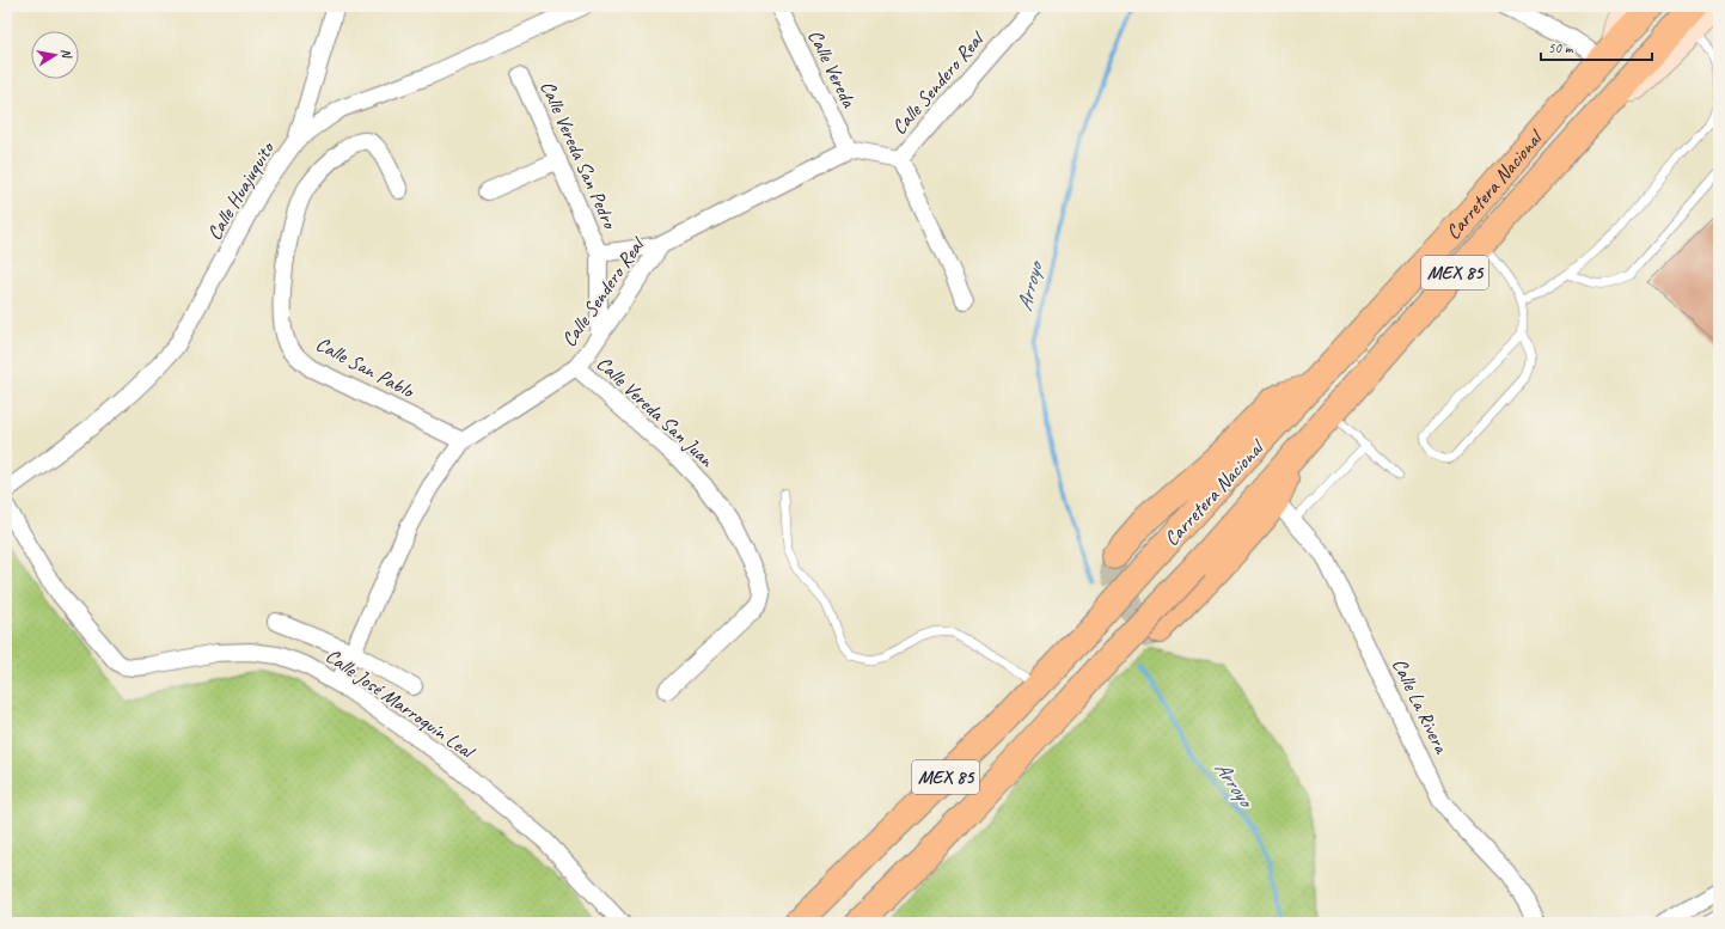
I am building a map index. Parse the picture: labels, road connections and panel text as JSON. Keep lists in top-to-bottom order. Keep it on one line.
{"streets":{"highway":["Carretera Nacional","MEX 85"],"street":["Calle Vereda","Calle Sendero Real","Calle Vereda San Pedro","Calle Huajuquito","Calle San Pablo","Calle Vereda San Juan","Calle José Marroquín Leal","Calle La Rivera"]},"crossings":[["Calle Vereda","Calle Sendero Real"],["Calle Sendero Real","Calle Vereda San Pedro"],["Calle Sendero Real","Calle San Pablo"],["Calle Sendero Real","Calle Vereda San Juan"],["Calle Sendero Real","Calle José Marroquín Leal"],["Carretera Nacional","MEX 85"],["MEX 85","Calle La Rivera"]],"water":["Arroyo"],"scale_bar":"50 m","north":"right"}
